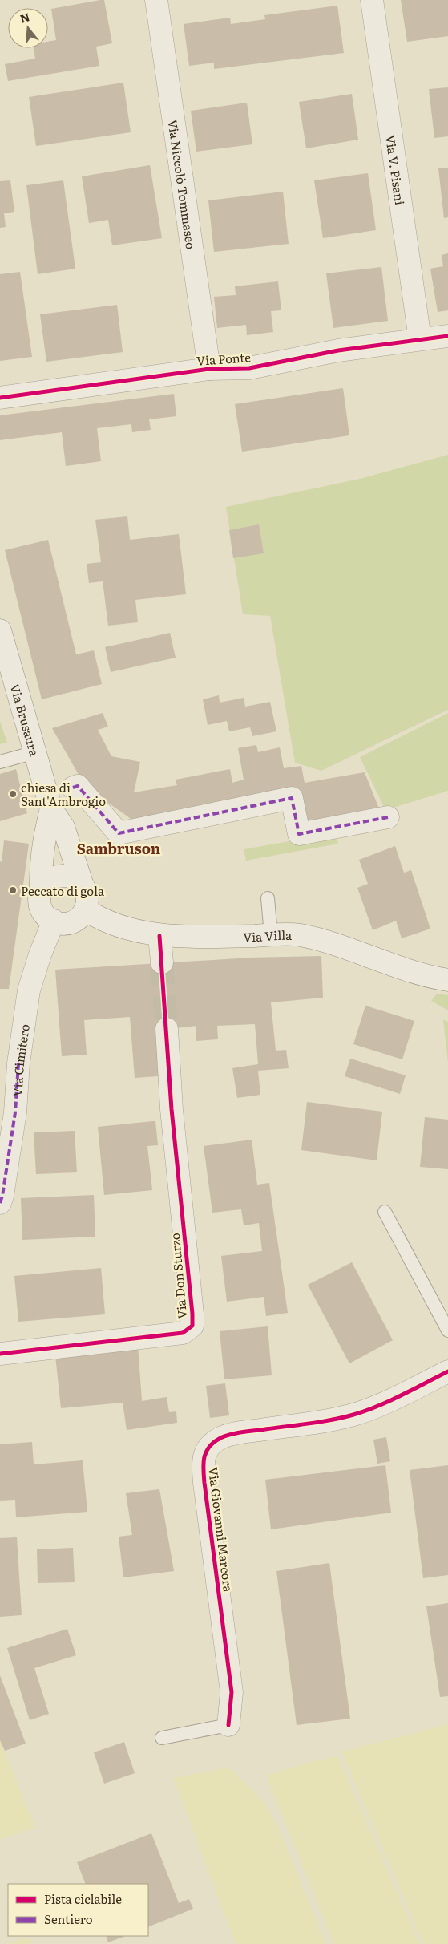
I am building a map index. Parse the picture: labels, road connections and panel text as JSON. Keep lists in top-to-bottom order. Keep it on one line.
{"streets":{"street":["Via V. Pisani","Via Niccolò Tommaseo","Via Ponte","Via Brusaura","Via Villa","Via Cimitero","Via Don Sturzo","Via Giovanni Marcora"]},"crossings":[["Via V. Pisani","Via Ponte"],["Via Niccolò Tommaseo","Via Ponte"],["Via Brusaura","Via Villa"],["Via Brusaura","Via Cimitero"],["Via Villa","Via Cimitero"]],"districts":["Sambruson"],"places":["chiesa di Sant'Ambrogio","Peccato di gola"],"legend":["Pista ciclabile","Sentiero"],"north":"top"}
